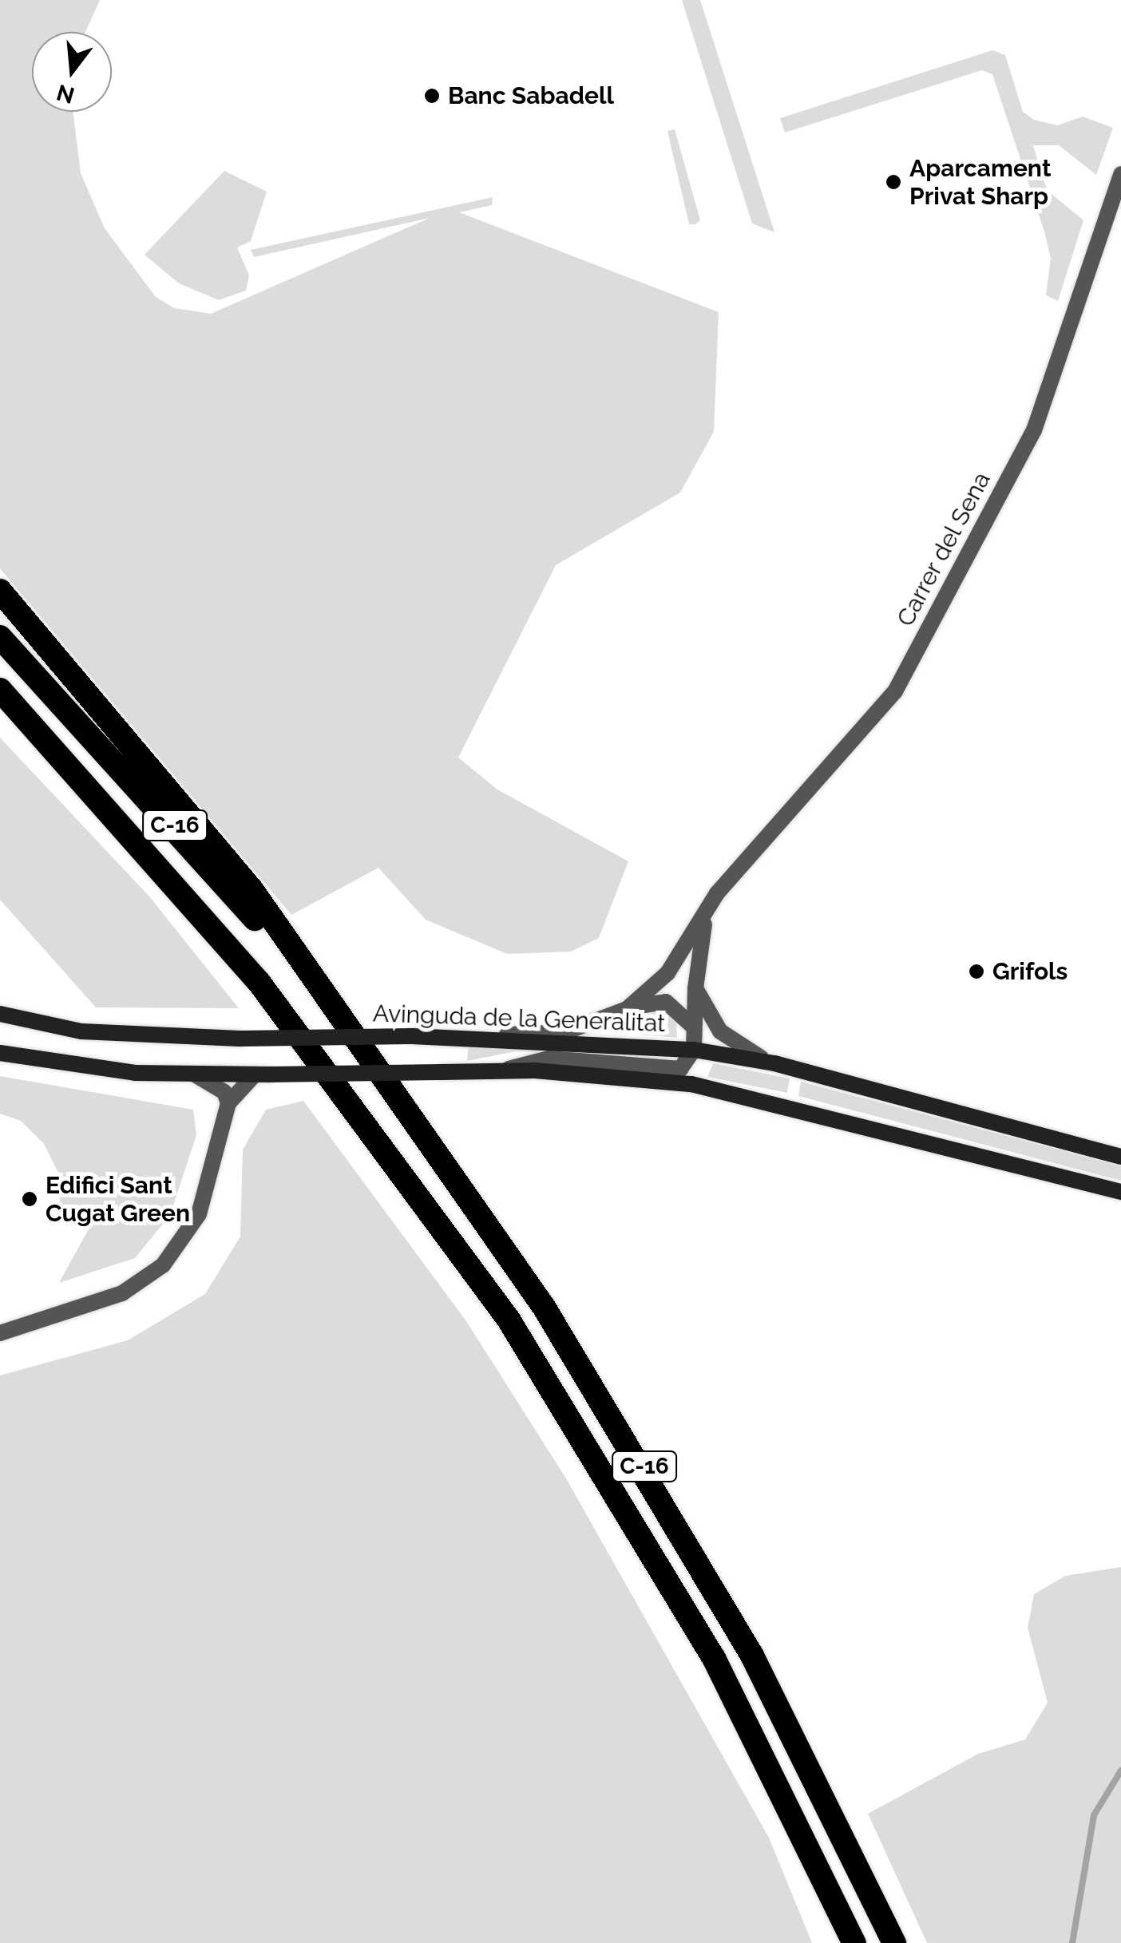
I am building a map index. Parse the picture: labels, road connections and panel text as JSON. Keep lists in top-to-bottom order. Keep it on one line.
{"streets":{"highway":["C-16"],"street":["Carrer del Sena","Avinguda de la Generalitat"]},"crossings":[["Carrer del Sena","Avinguda de la Generalitat"]],"places":["Banc Sabadell","Aparcament Privat Sharp","Grifols","Edifici Sant Cugat Green"],"north":"bottom"}
